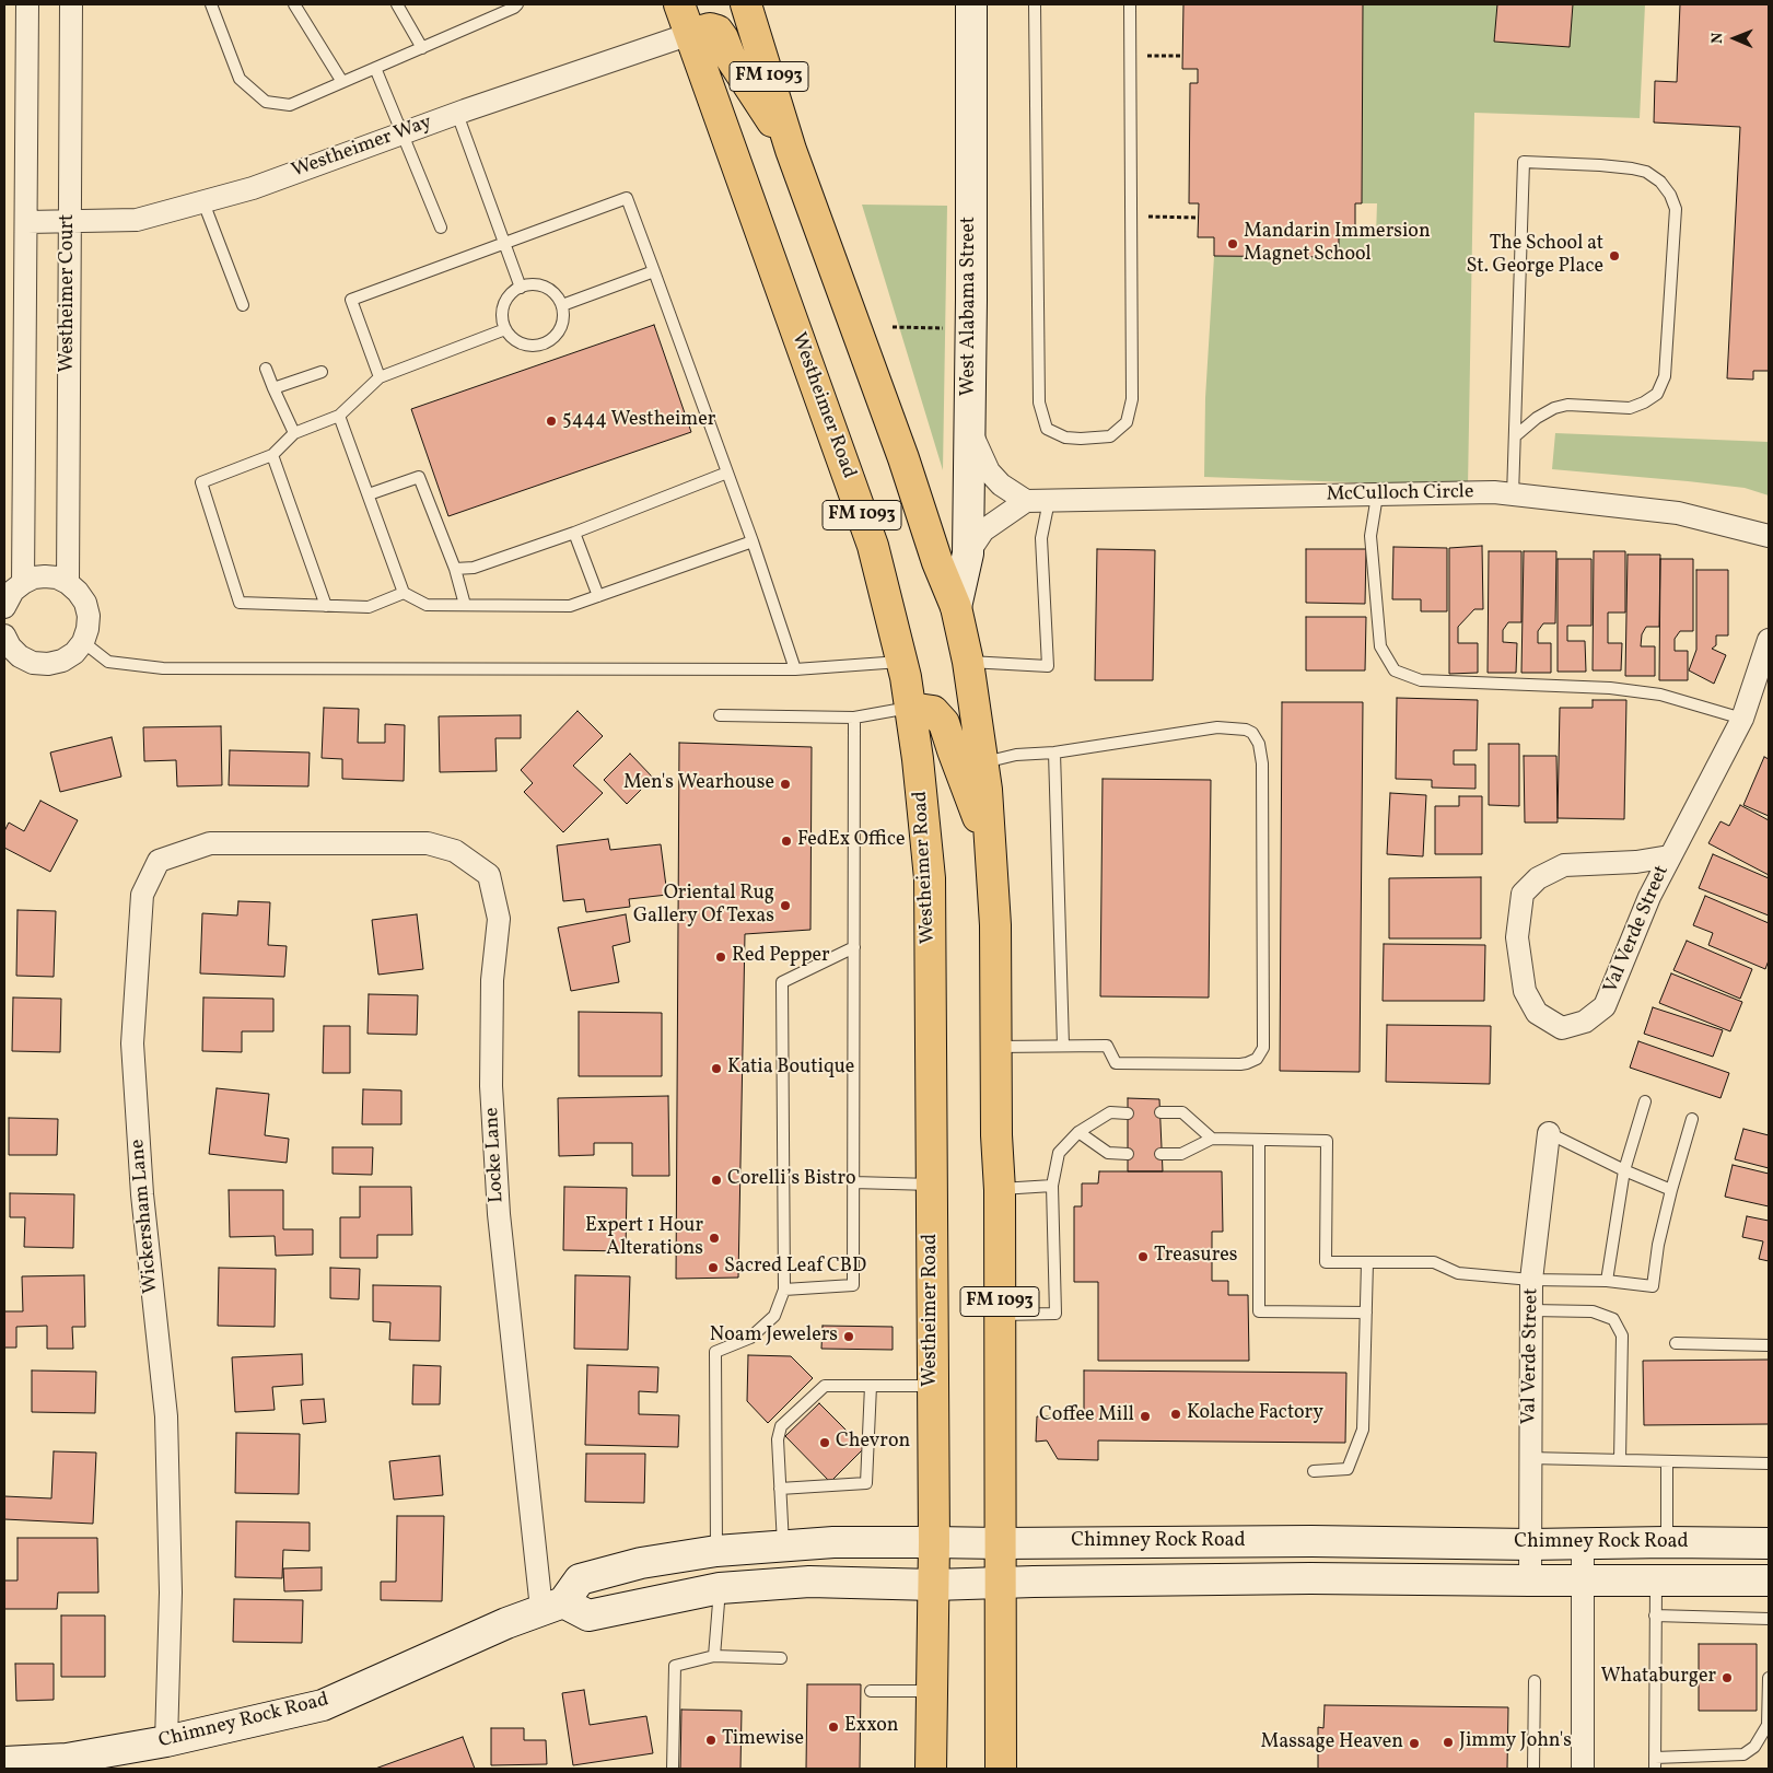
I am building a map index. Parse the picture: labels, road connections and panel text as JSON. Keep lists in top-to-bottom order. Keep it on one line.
{"streets":{"main road":["FM 1093","West Alabama Street","Westheimer Road","Chimney Rock Road"],"street":["Westheimer Way","Westheimer Court","McCulloch Circle","Val Verde Street","Locke Lane","Wickersham Lane"]},"crossings":[["FM 1093","West Alabama Street"],["FM 1093","Chimney Rock Road"],["Westheimer Way","Westheimer Court"],["Westheimer Way","Westheimer Road"],["Westheimer Road","Chimney Rock Road"],["Val Verde Street","Chimney Rock Road"],["Locke Lane","Wickersham Lane"],["Locke Lane","Chimney Rock Road"],["Wickersham Lane","Chimney Rock Road"]],"places":["Mandarin Immersion Magnet School","The School at St. George Place","5444 Westheimer","Men's Wearhouse","FedEx Office","Oriental Rug Gallery Of Texas","Red Pepper","Katia Boutique","Corelli’s Bistro","Expert 1 Hour Alterations","Treasures","Sacred Leaf CBD","Noam Jewelers","Kolache Factory","Coffee Mill","Chevron","Whataburger","Exxon","Timewise","Jimmy John's","Massage Heaven"],"north":"left"}
